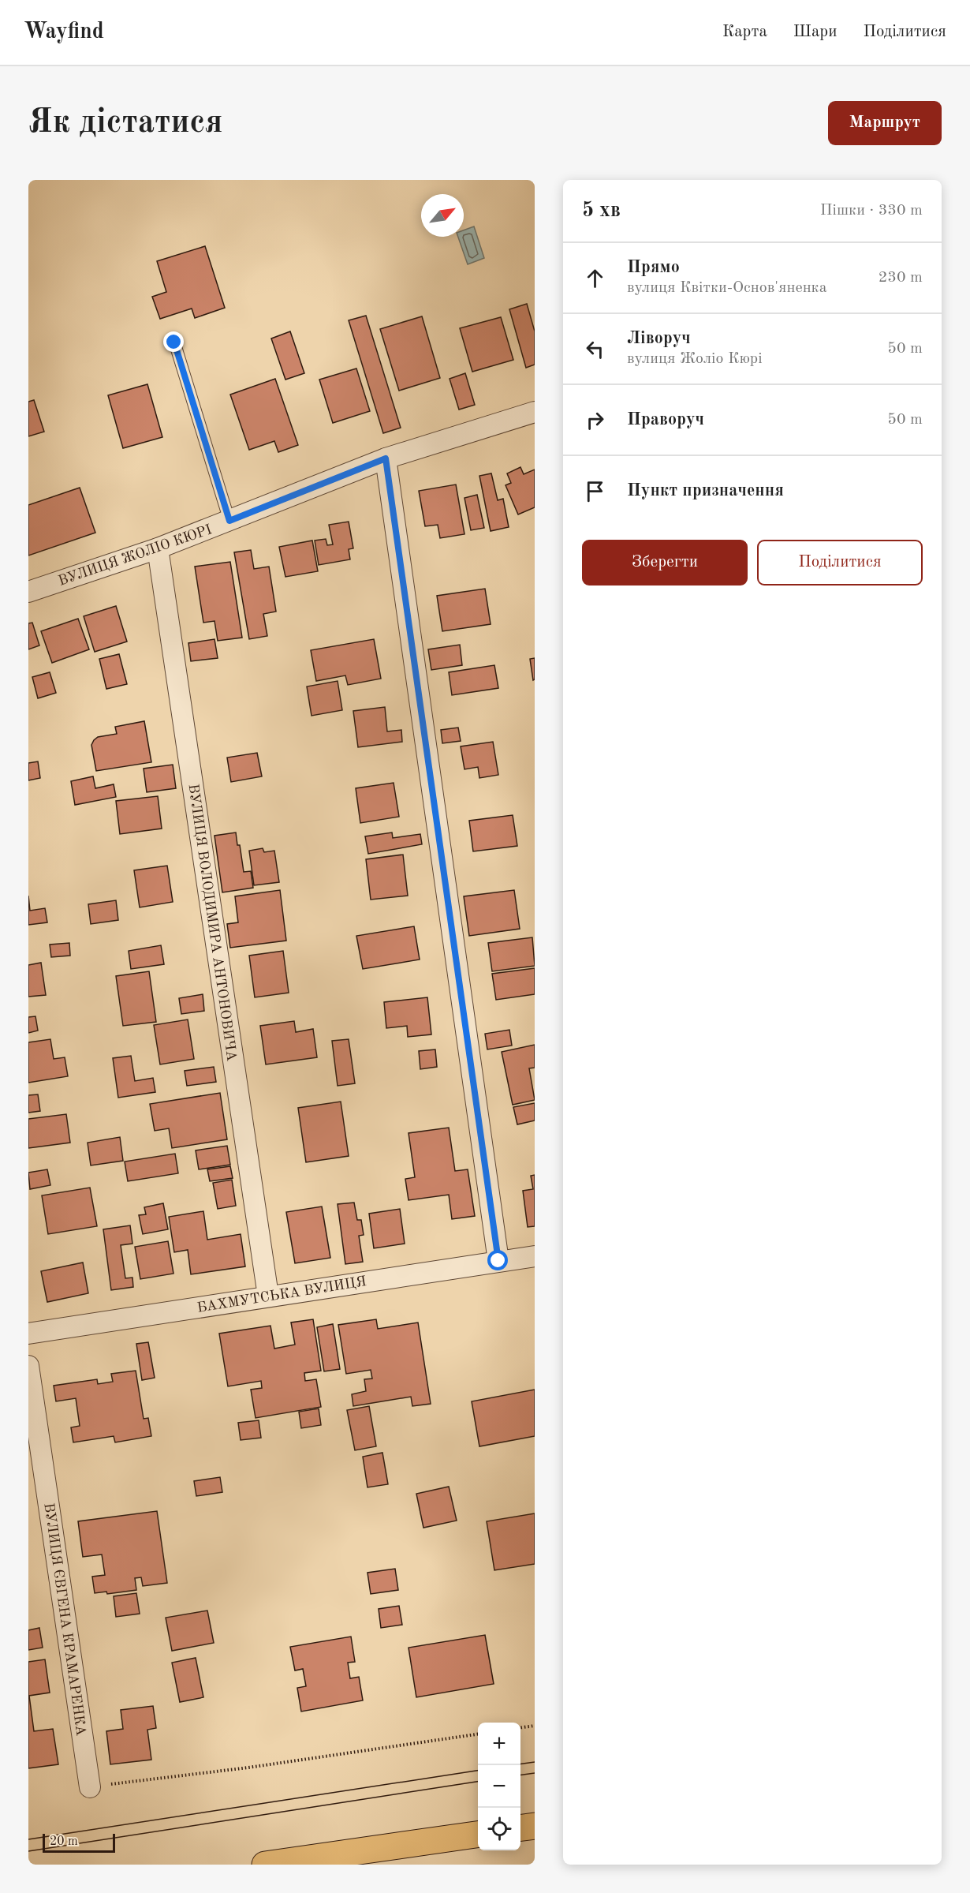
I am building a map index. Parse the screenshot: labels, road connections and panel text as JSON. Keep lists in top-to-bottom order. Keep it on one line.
{"streets":{"street":["ВУЛИЦЯ ЖОЛІО КЮРІ","ВУЛИЦЯ ВОЛОДИМИРА АНТОНОВИЧА","БАХМУТСЬКА ВУЛИЦЯ","ВУЛИЦЯ ЄВГЕНА КРАМАРЕНКА"]},"crossings":[["ВУЛИЦЯ ЖОЛІО КЮРІ","ВУЛИЦЯ ВОЛОДИМИРА АНТОНОВИЧА"],["ВУЛИЦЯ ВОЛОДИМИРА АНТОНОВИЧА","БАХМУТСЬКА ВУЛИЦЯ"]],"scale_bar":"20 m","north":"top right","page":{"header":"Wayfind","nav":["Карта","Шари","Поділитися"],"buttons":["Маршрут",["Зберегти","Поділитися"]],"title":"Як дістатися","heading":["5 хв","Пішки · 330 m"],"list":[["Прямо","вулиця Квітки-Основ'яненка","230 m"],["Ліворуч","вулиця Жоліо Кюрі","50 m"],["Праворуч","50 m"],"Пункт призначення"],"map_buttons":["+","−"],"scale":"20 m"}}
